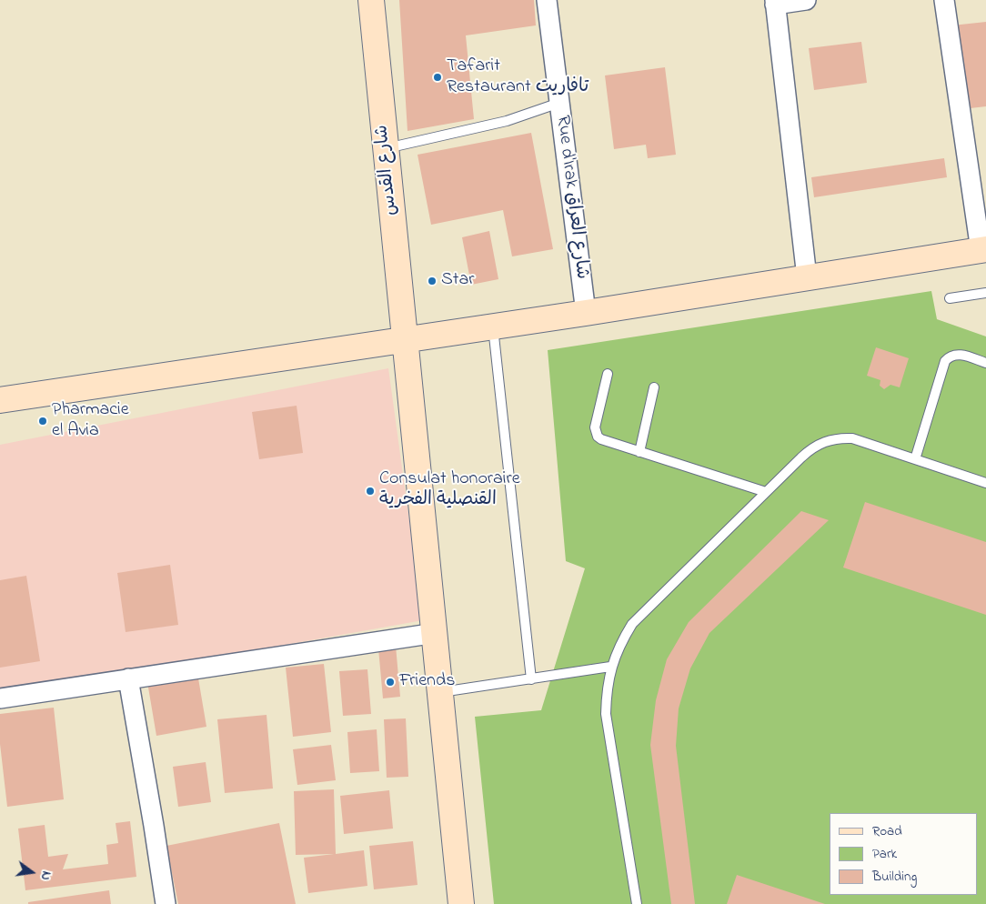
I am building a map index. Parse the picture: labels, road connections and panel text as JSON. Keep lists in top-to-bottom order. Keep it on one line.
{"streets":{"street":["شارع القدس","Rue d'Irak شارع العراق"]},"places":["Tafarit Restaurant تافاريت","Star","Pharmacie el Avia","Consulat honoraire القنصلية الفخرية","Friends"],"legend":["Road","Park","Building"],"north":"right"}
